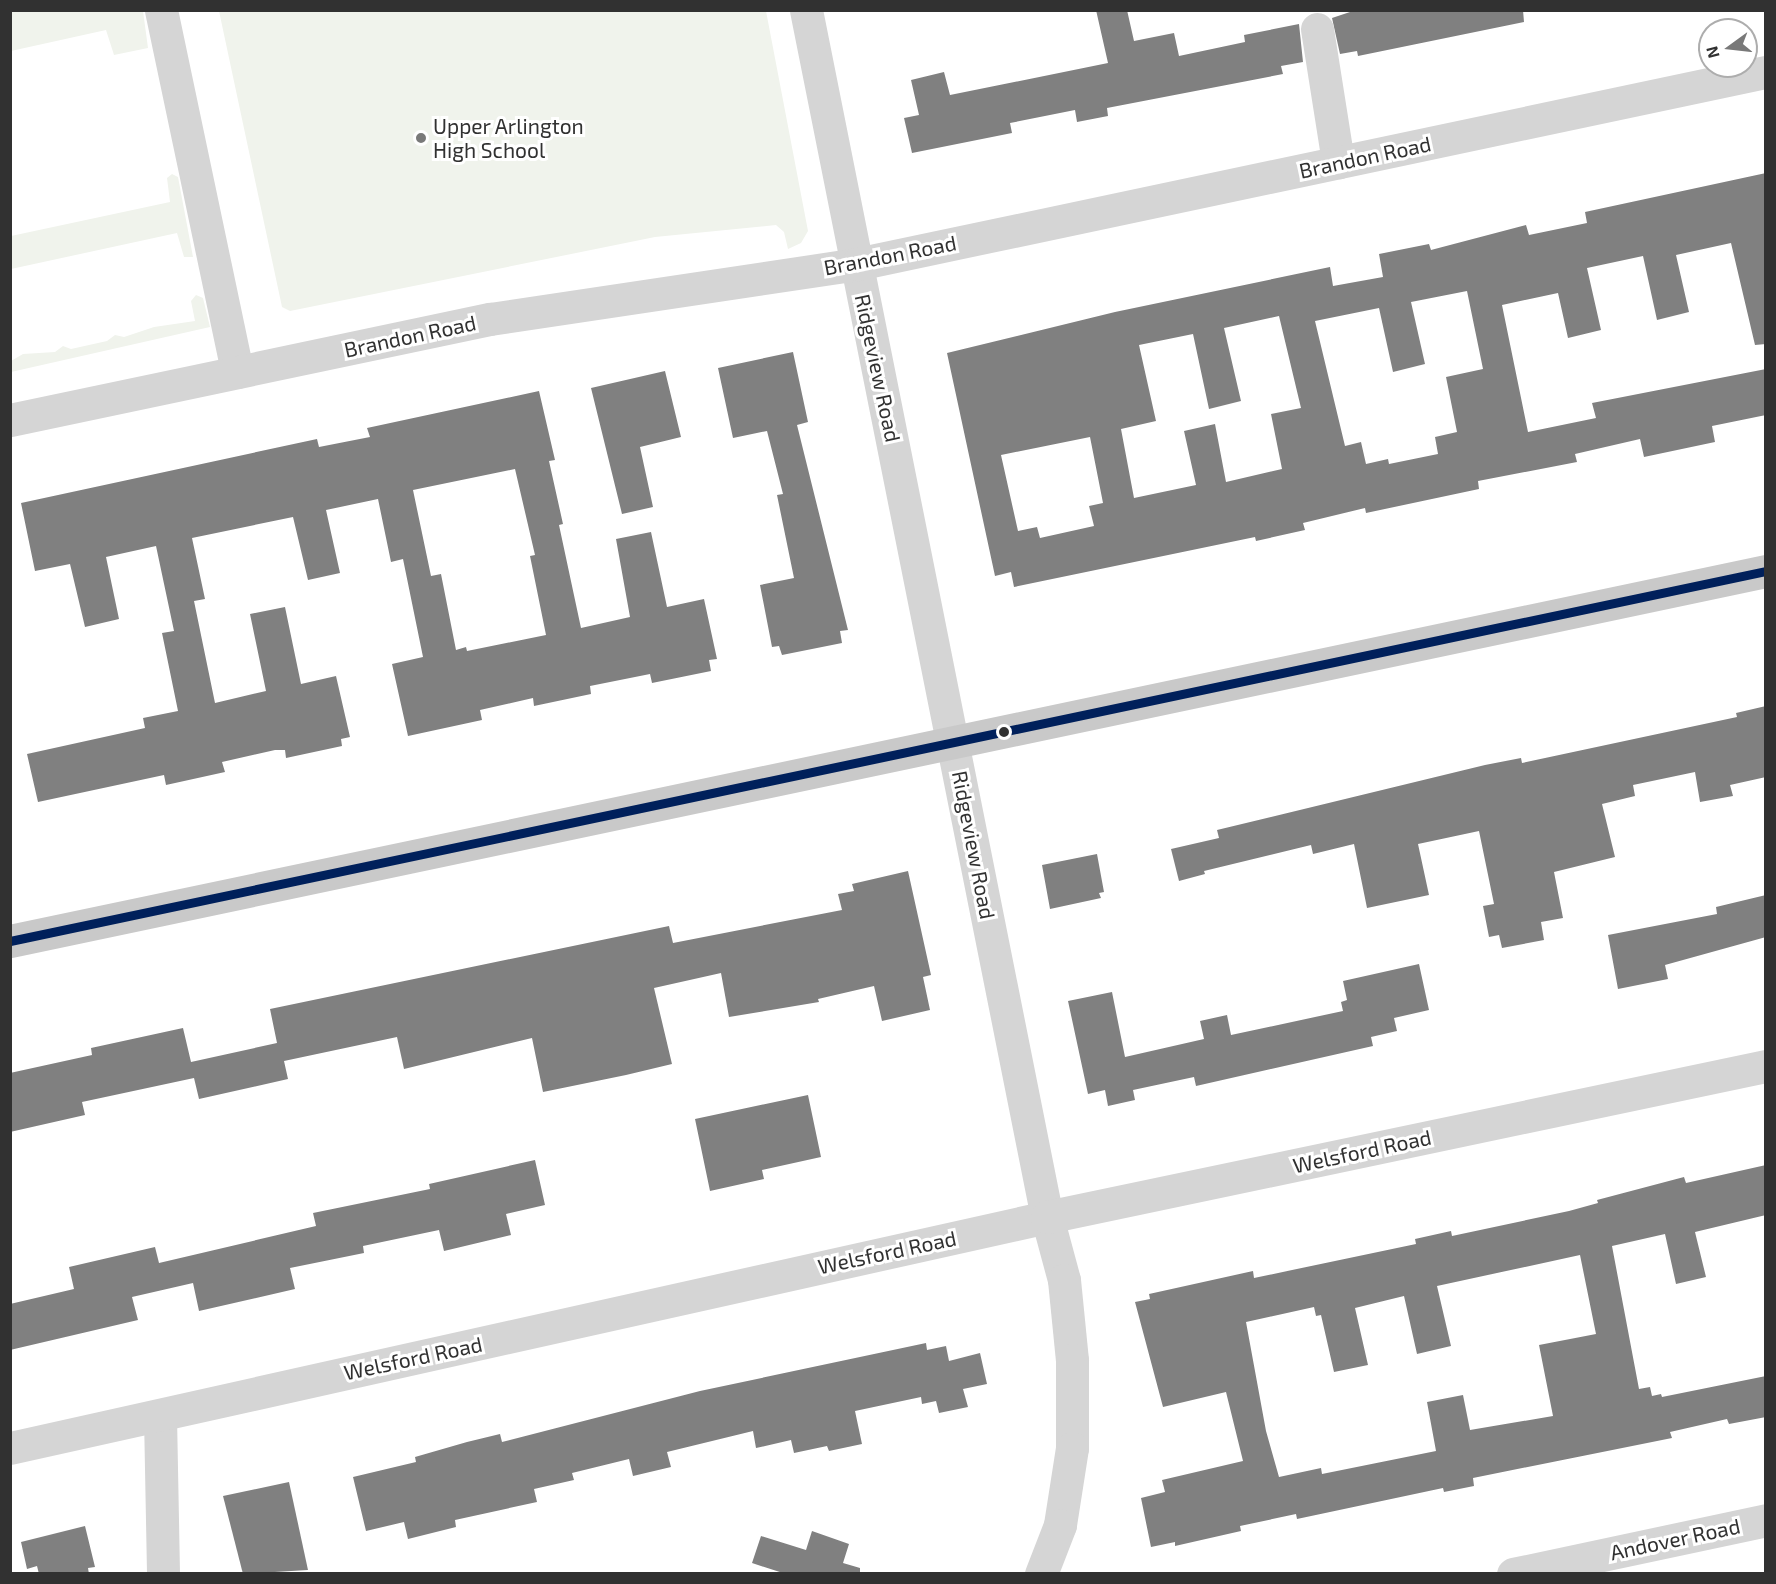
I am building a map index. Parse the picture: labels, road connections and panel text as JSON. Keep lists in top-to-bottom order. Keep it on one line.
{"streets":{"street":["Brandon Road","Ridgeview Road","Welsford Road","Andover Road"]},"crossings":[["Brandon Road","Ridgeview Road"],["Ridgeview Road","Welsford Road"]],"places":["Upper Arlington High School"],"north":"left"}
